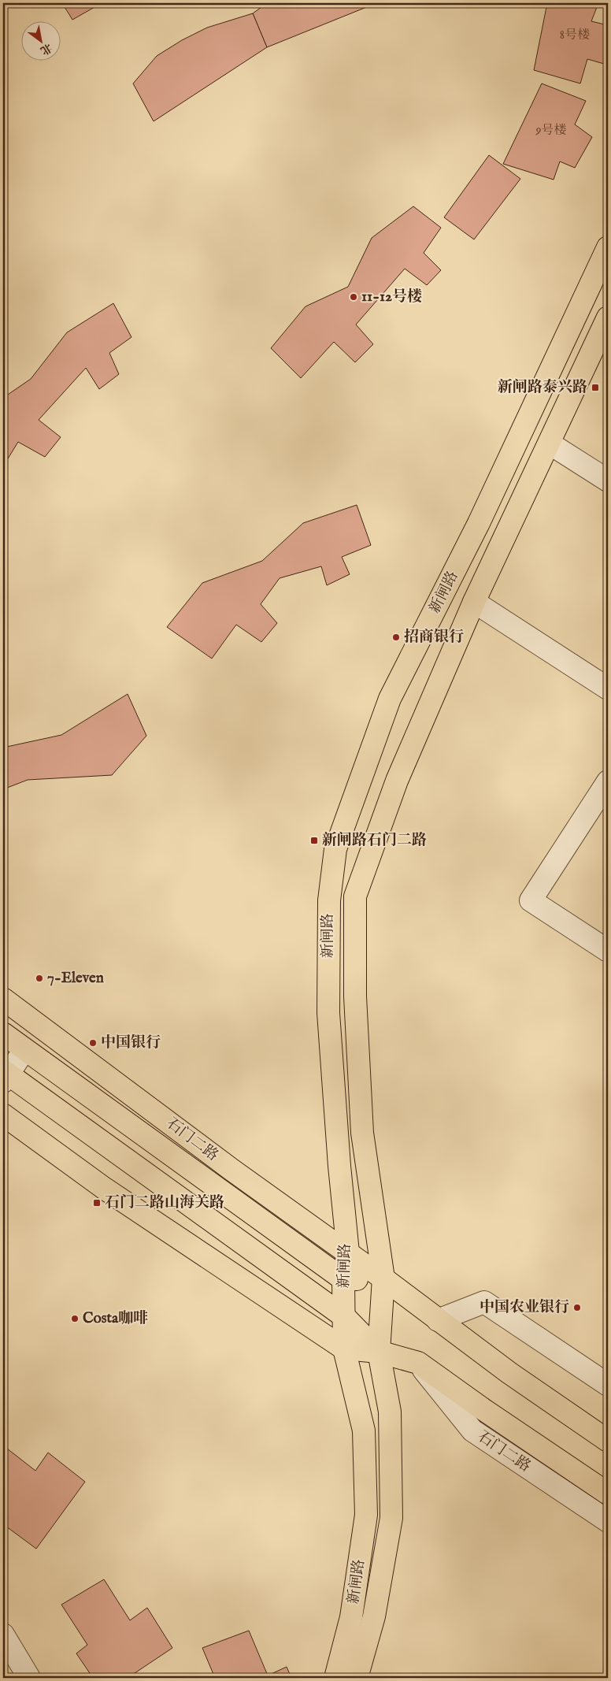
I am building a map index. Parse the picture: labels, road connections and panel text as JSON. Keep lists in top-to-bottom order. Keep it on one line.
{"streets":{"main road":["新闸路","石门二路"]},"crossings":[["新闸路","石门二路"]],"places":{"other":["11-12号楼","招商银行","7-Eleven","中国银行","中国农业银行","Costa咖啡"],"transit":["新闸路泰兴路","新闸路石门二路","石门二路山海关路"]},"house_numbers":["8号楼","9号楼"],"north":"bottom right"}
